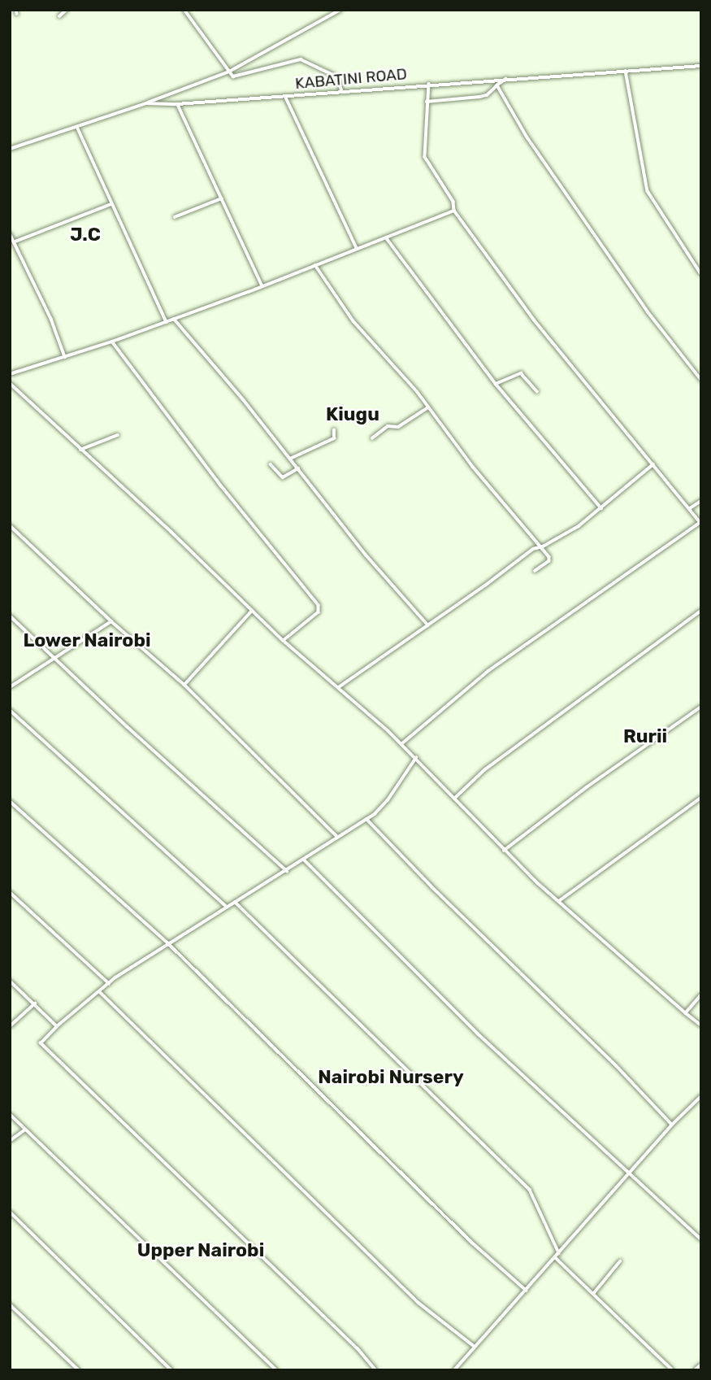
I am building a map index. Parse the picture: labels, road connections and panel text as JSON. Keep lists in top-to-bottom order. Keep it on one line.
{"streets":{"street":["KABATINI ROAD"]},"districts":["J.C","Kiugu","Lower Nairobi","Rurii","Nairobi Nursery","Upper Nairobi"]}
